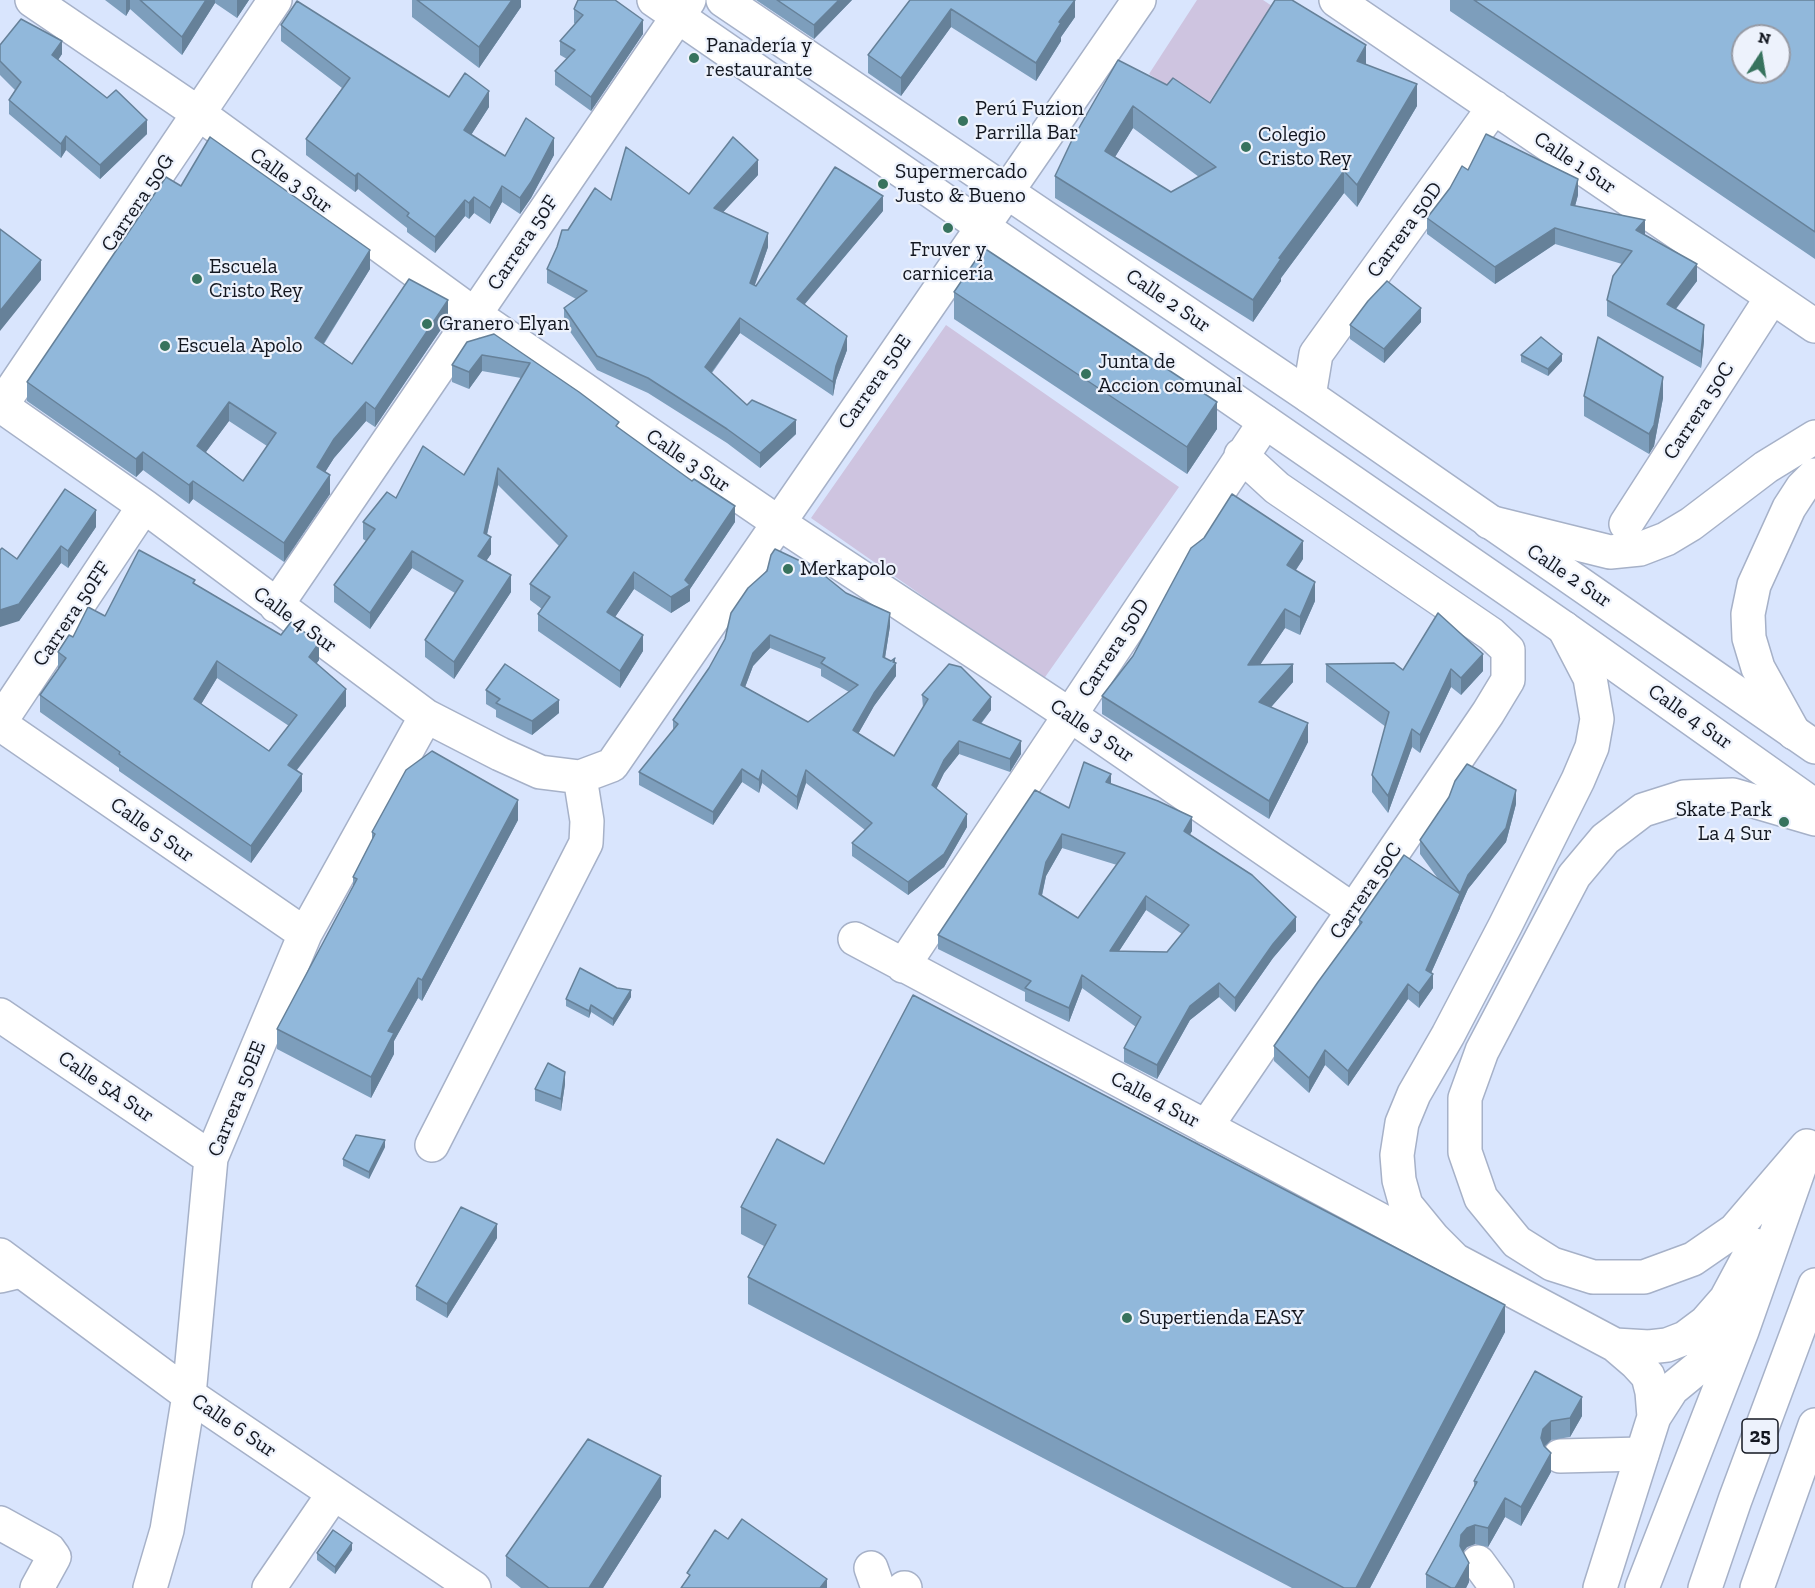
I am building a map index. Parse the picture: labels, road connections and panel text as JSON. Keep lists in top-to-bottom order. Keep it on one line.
{"streets":{"main road":["Calle 1 Sur","Calle 3 Sur","Carrera 50G","Carrera 50D","Carrera 50F","Calle 2 Sur","Carrera 50E","Carrera 50C","Carrera 50FF","Calle 4 Sur","Calle 5 Sur","Calle 5A Sur","Carrera 50EE","Calle 6 Sur","25"]},"crossings":[["Calle 1 Sur","Carrera 50D"],["Calle 1 Sur","Carrera 50C"],["Calle 3 Sur","Carrera 50G"],["Calle 3 Sur","Carrera 50D"],["Calle 3 Sur","Carrera 50F"],["Calle 3 Sur","Carrera 50E"],["Calle 3 Sur","Carrera 50C"],["Carrera 50G","Calle 4 Sur"],["Carrera 50D","Calle 2 Sur"],["Carrera 50D","Carrera 50C"],["Carrera 50D","Calle 4 Sur"],["Carrera 50F","Calle 4 Sur"],["Calle 2 Sur","Carrera 50E"],["Carrera 50E","Calle 4 Sur"],["Carrera 50C","Calle 4 Sur"],["Carrera 50FF","Calle 4 Sur"],["Carrera 50FF","Calle 5 Sur"],["Calle 4 Sur","Carrera 50EE"],["Calle 5 Sur","Carrera 50EE"],["Calle 5A Sur","Carrera 50EE"],["Carrera 50EE","Calle 6 Sur"]],"places":["Panadería y restaurante","Perú Fuzion Parrilla Bar","Colegio Cristo Rey","Supermercado Justo & Bueno","Fruver y carnicería","Escuela Cristo Rey","Granero Elyan","Escuela Apolo","Junta de Accion comunal","Merkapolo","Skate Park La 4 Sur","Supertienda EASY"],"north":"top"}
